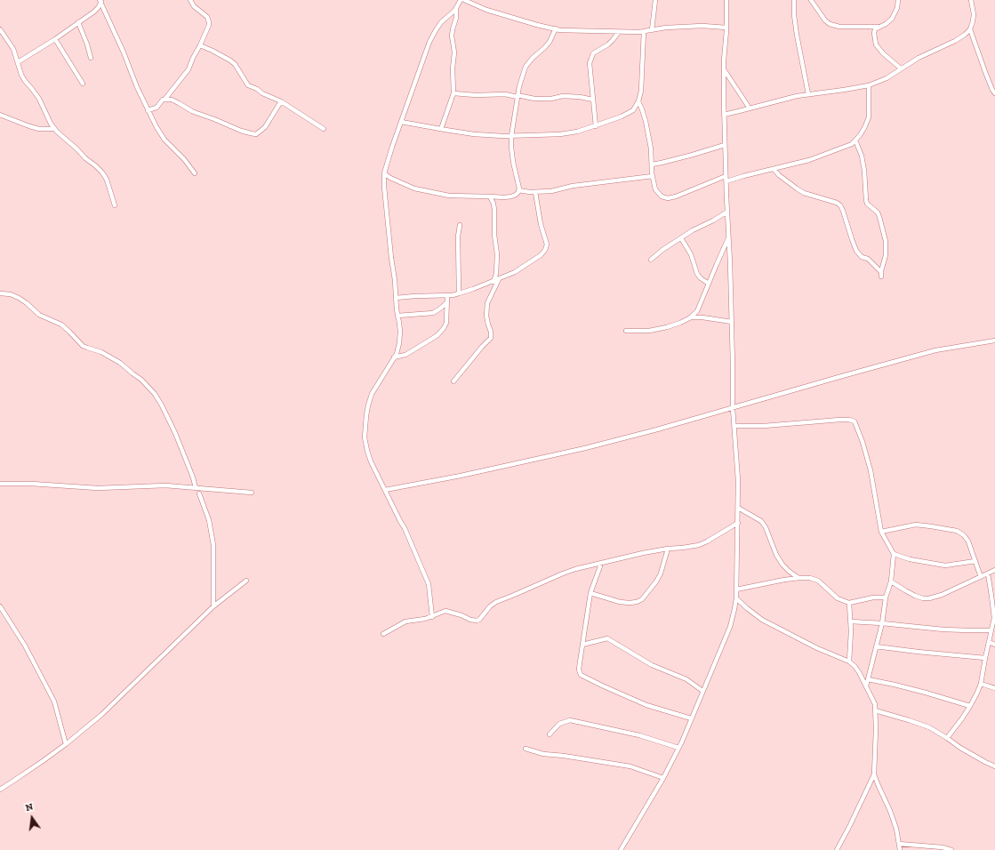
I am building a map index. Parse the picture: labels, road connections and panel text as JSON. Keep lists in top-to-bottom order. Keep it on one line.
{"north":"top"}
